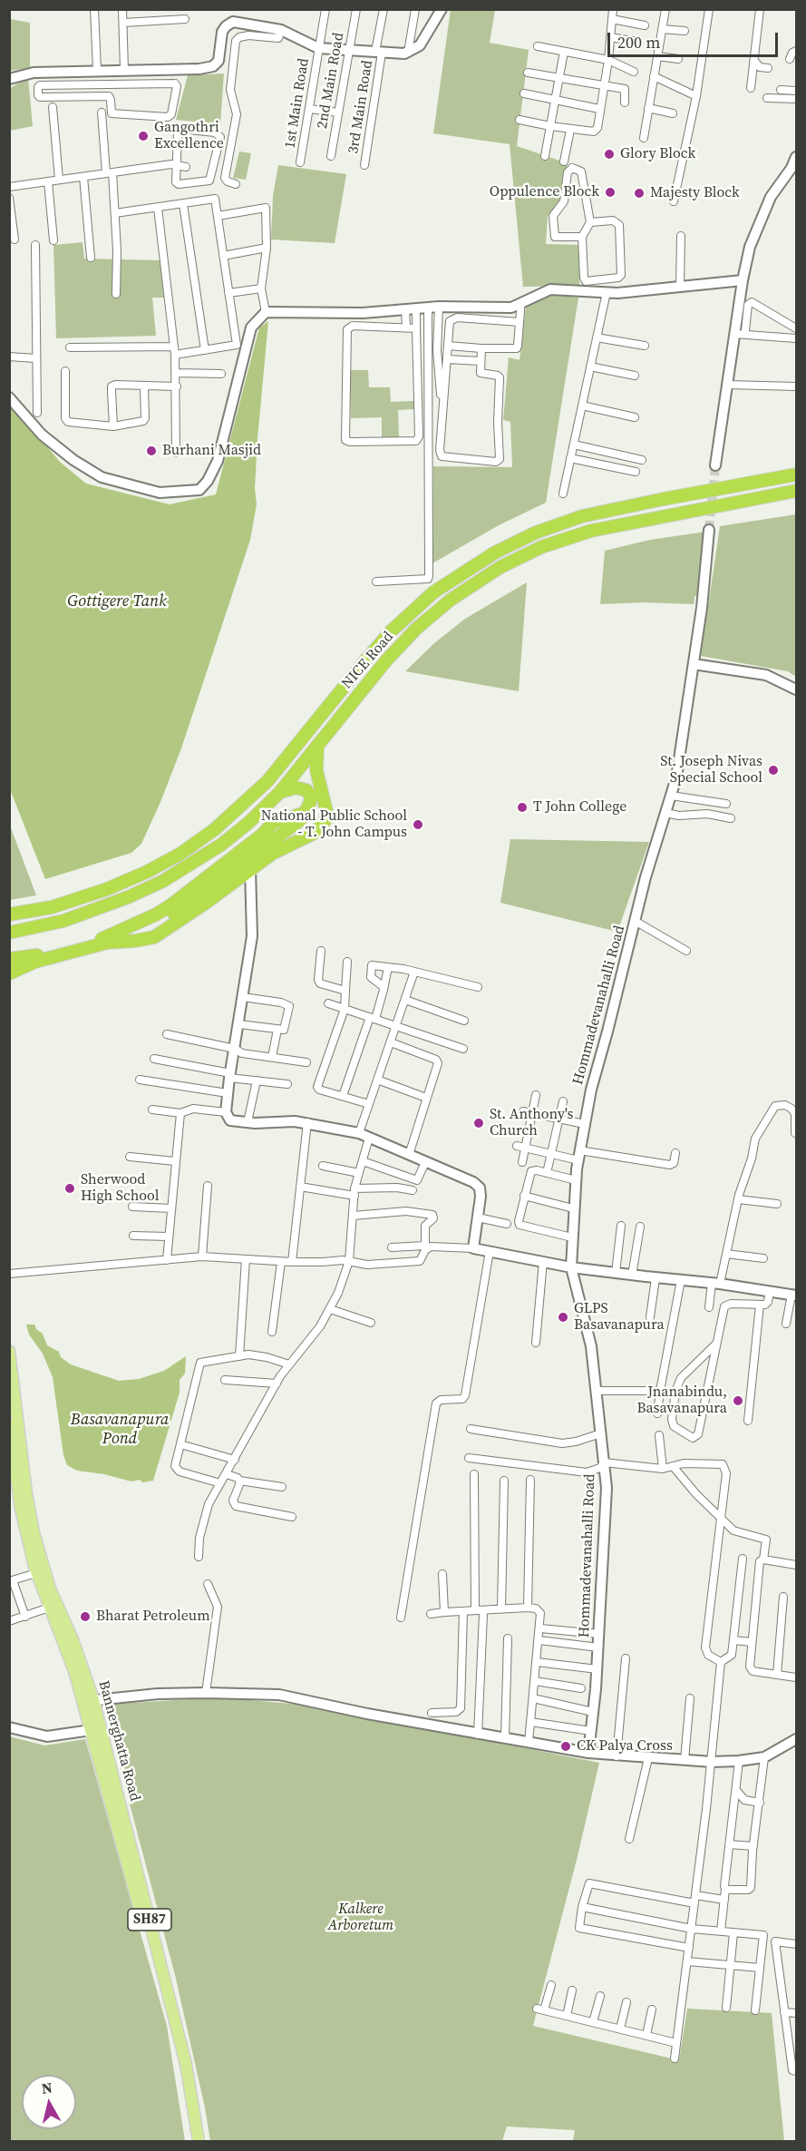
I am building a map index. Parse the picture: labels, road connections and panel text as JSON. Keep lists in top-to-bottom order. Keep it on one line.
{"streets":{"highway":["NICE Road"],"main road":["Bannerghatta Road","SH87"],"street":["2nd Main Road","1st Main Road","3rd Main Road","Hommadevanahalli Road"]},"water":["Gottigere Tank","Basavanapura Pond"],"parks":["Kalkere Arboretum"],"places":["Gangothri Excellence","Glory Block","Oppulence Block","Majesty Block","Burhani Masjid","St. Joseph Nivas Special School","T John College","National Public School - T. John Campus","St. Anthony's Church","Sherwood High School","GLPS Basavanapura","Jnanabindu, Basavanapura","Bharat Petroleum","CK Palya Cross"],"scale_bar":"200 m","north":"top"}
